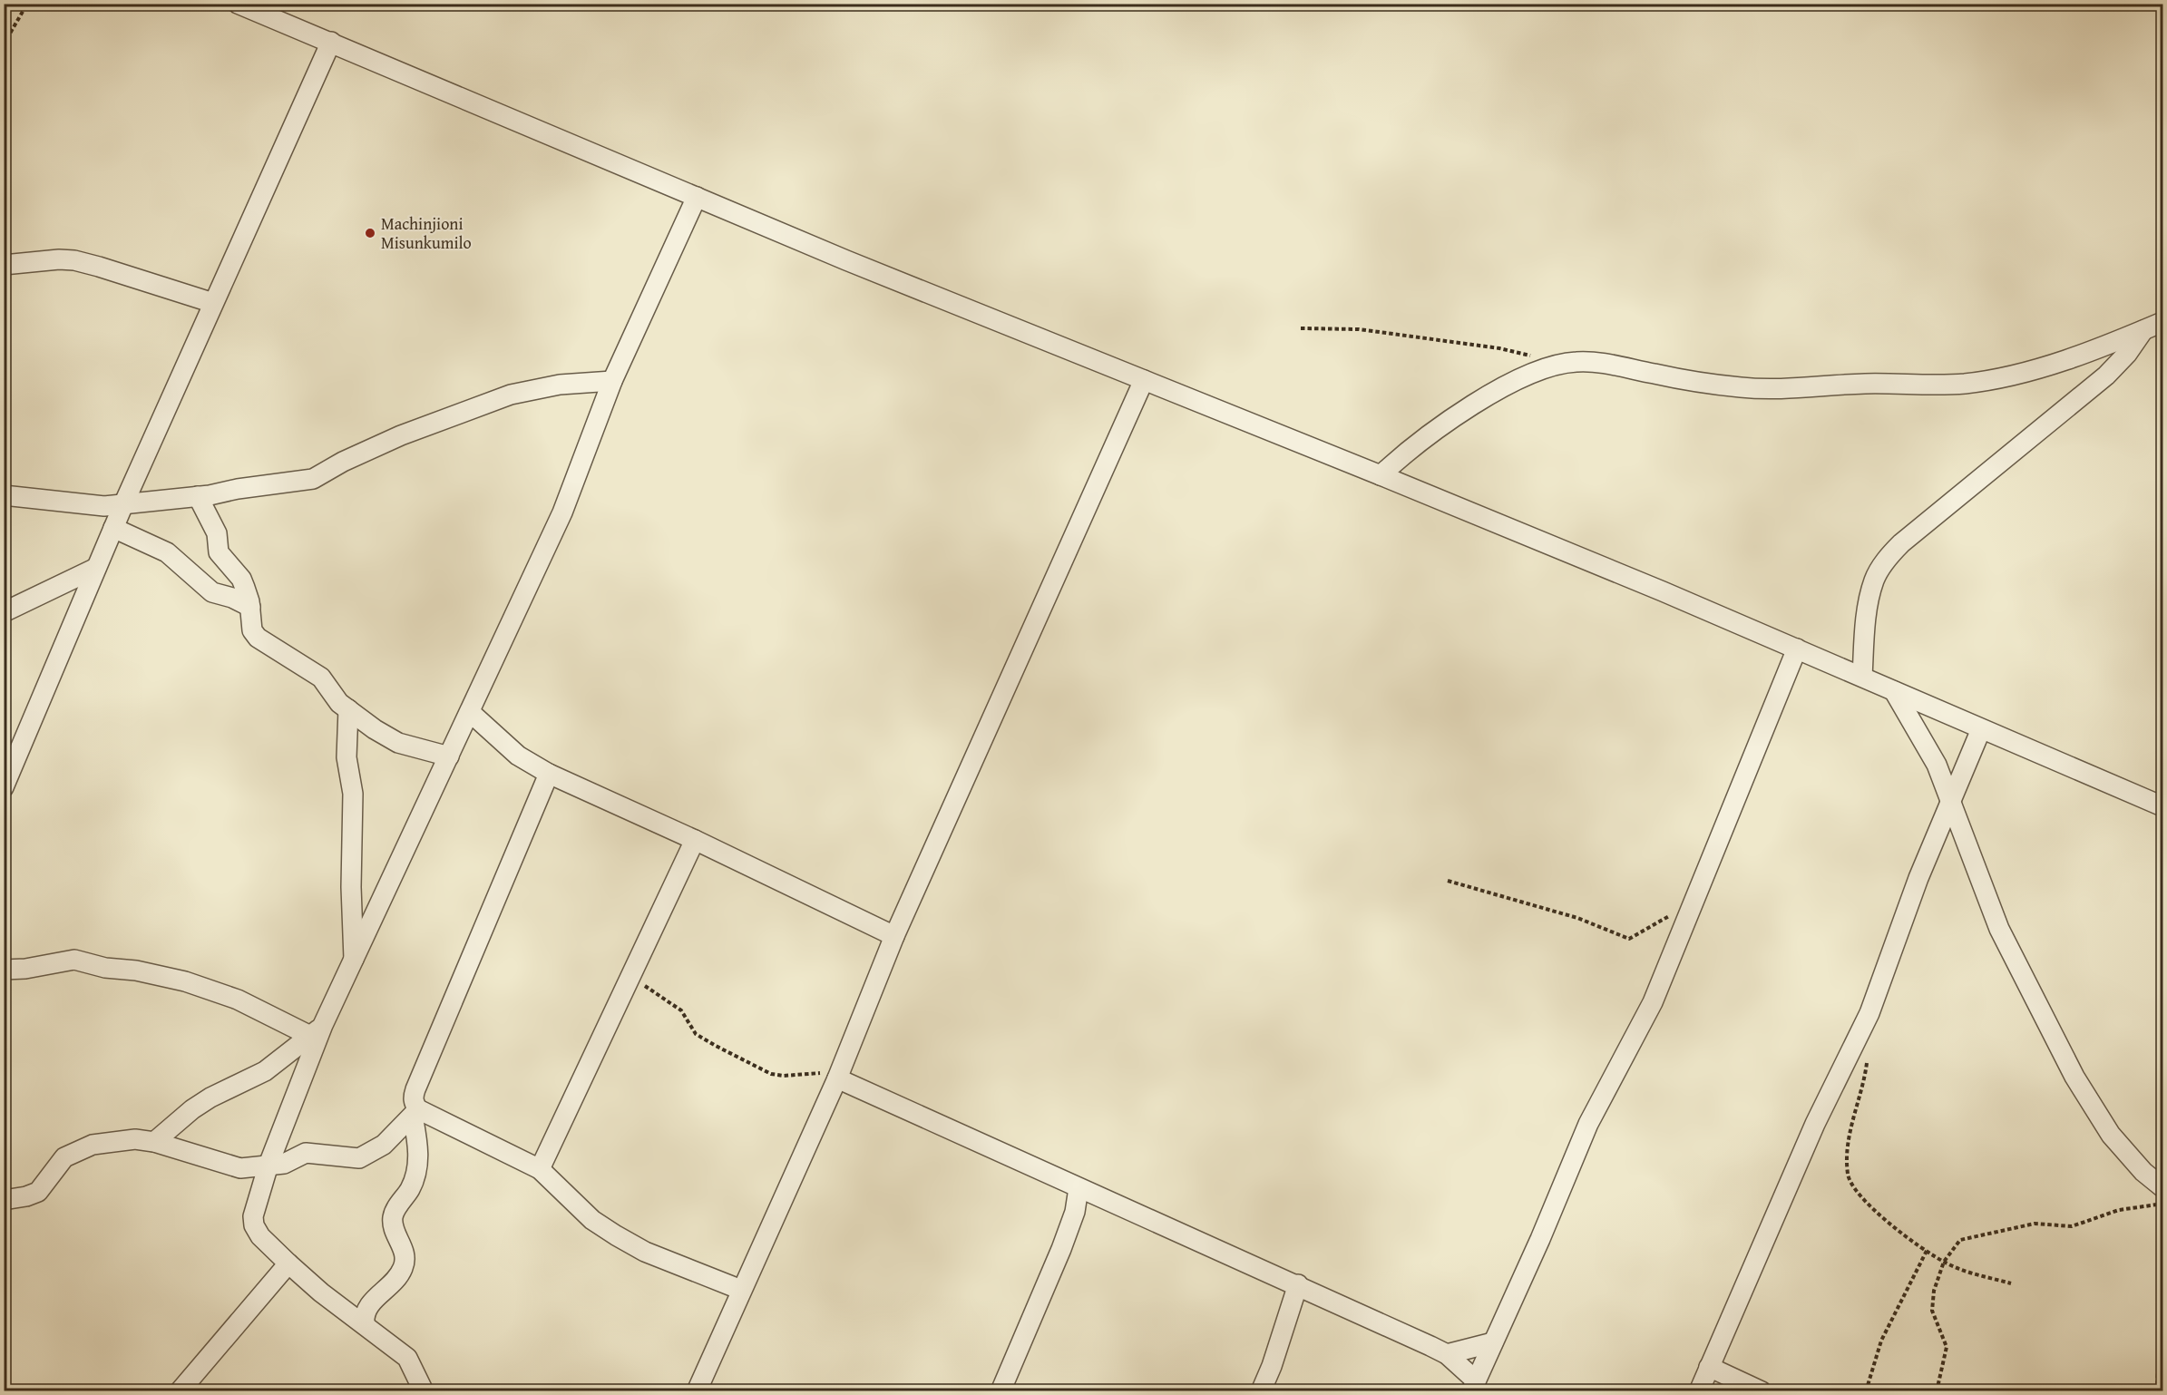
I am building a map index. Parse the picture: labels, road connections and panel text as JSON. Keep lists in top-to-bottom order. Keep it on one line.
{"places":["Machinjioni Misunkumilo"]}
